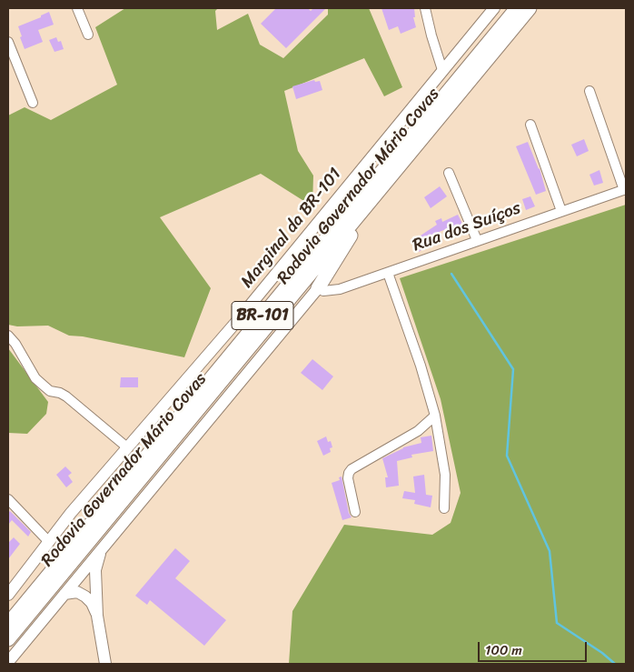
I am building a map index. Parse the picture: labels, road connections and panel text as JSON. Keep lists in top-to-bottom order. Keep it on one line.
{"streets":{"highway":["Rodovia Governador Mário Covas","BR-101"],"main road":["Marginal da BR-101"],"street":["Rua dos Suíços"]},"scale_bar":"100 m"}
